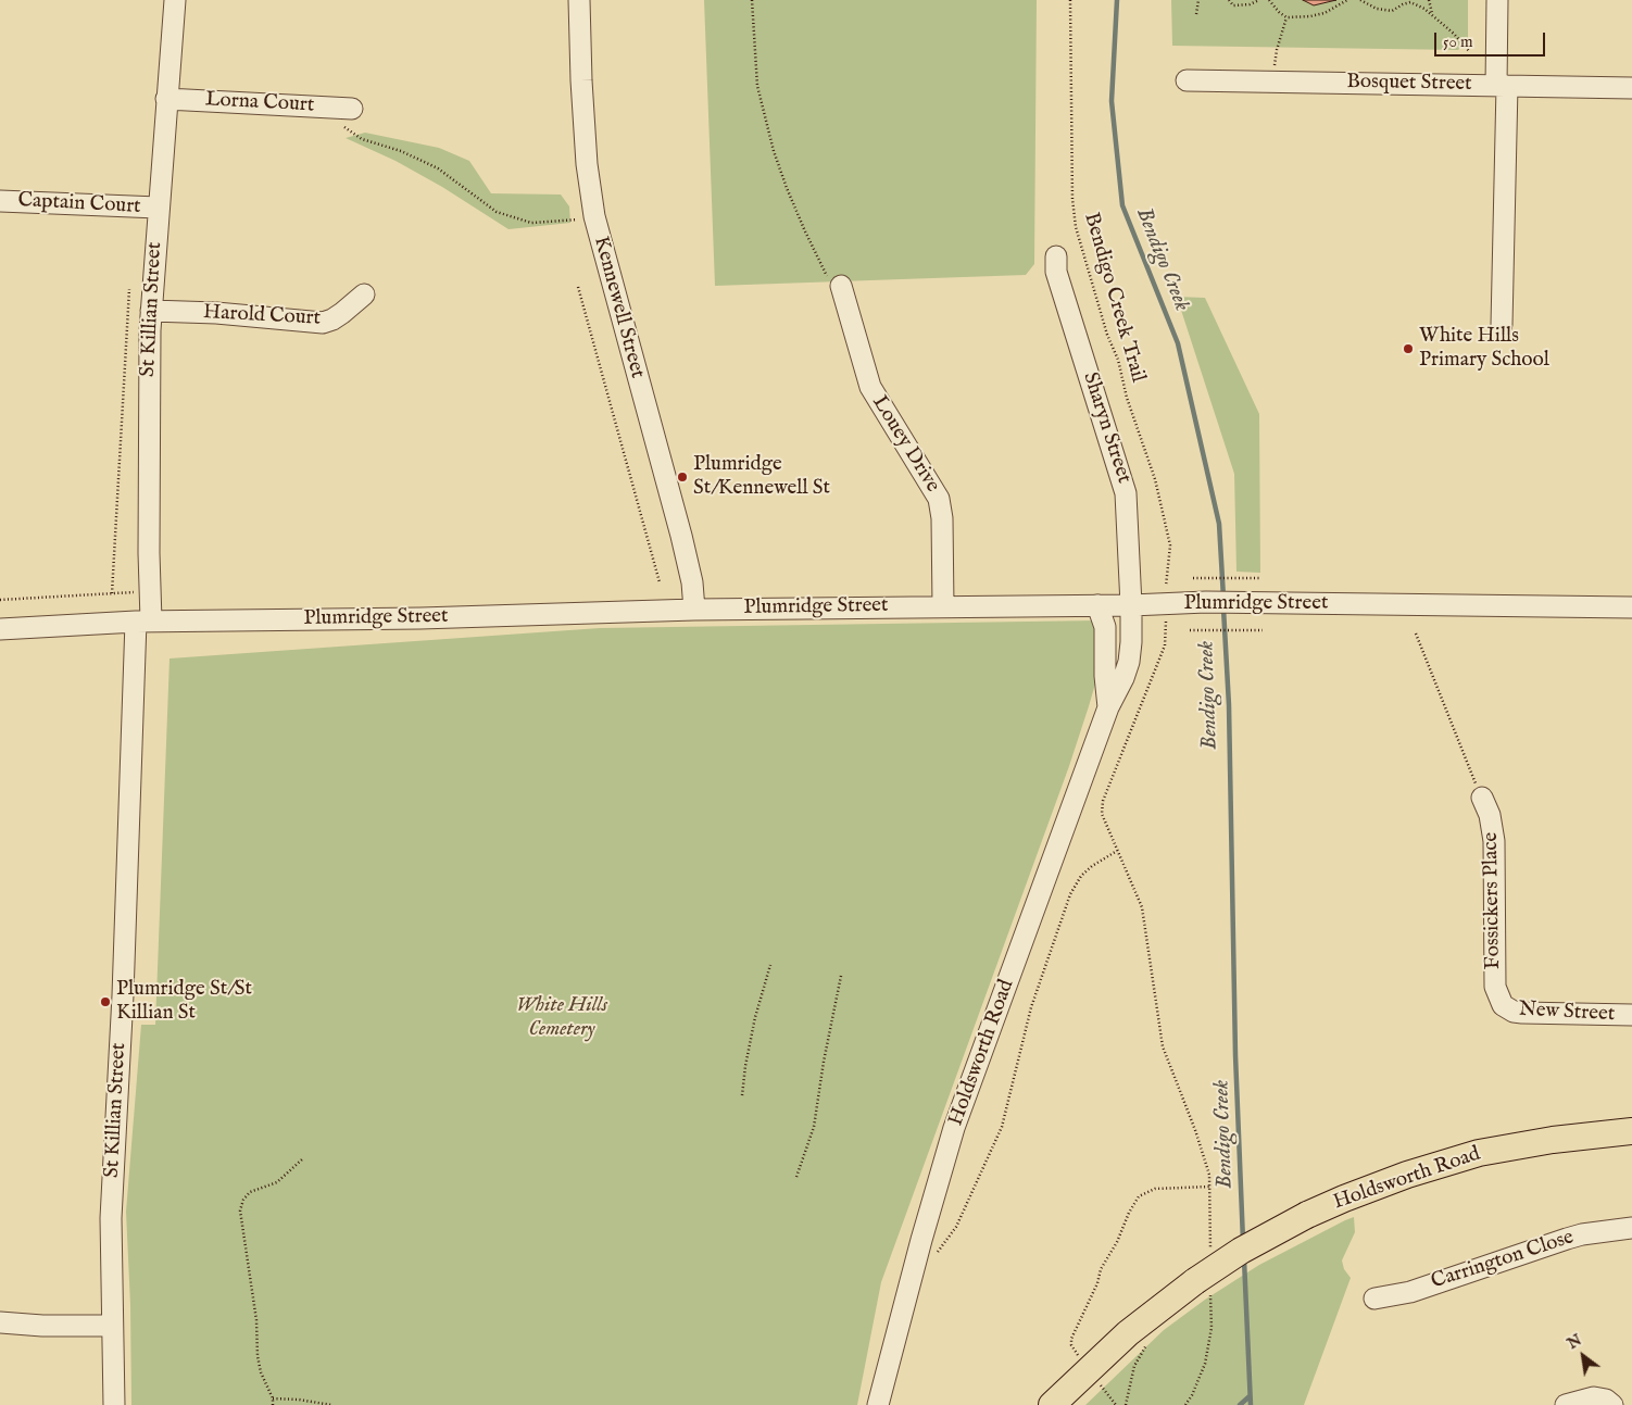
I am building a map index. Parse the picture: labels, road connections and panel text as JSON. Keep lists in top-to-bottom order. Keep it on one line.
{"streets":{"main road":["Holdsworth Road"],"street":["Bosquet Street","Lorna Court","Captain Court","Kennewell Street","St Killian Street","Harold Court","Sharyn Street","Louey Drive","Plumridge Street","Fossickers Place","New Street","Carrington Close"],"path":["Bendigo Creek Trail"]},"crossings":[["Lorna Court","St Killian Street"],["Captain Court","St Killian Street"],["Kennewell Street","Plumridge Street"],["St Killian Street","Harold Court"],["St Killian Street","Plumridge Street"],["Sharyn Street","Plumridge Street"],["Sharyn Street","Holdsworth Road"],["Louey Drive","Plumridge Street"],["Plumridge Street","Holdsworth Road"],["Fossickers Place","New Street"]],"water":["Bendigo Creek"],"parks":["White Hills Cemetery"],"places":["White Hills Primary School","Plumridge St/Kennewell St","Plumridge St/St Killian St"],"scale_bar":"50 m","north":"top left"}
